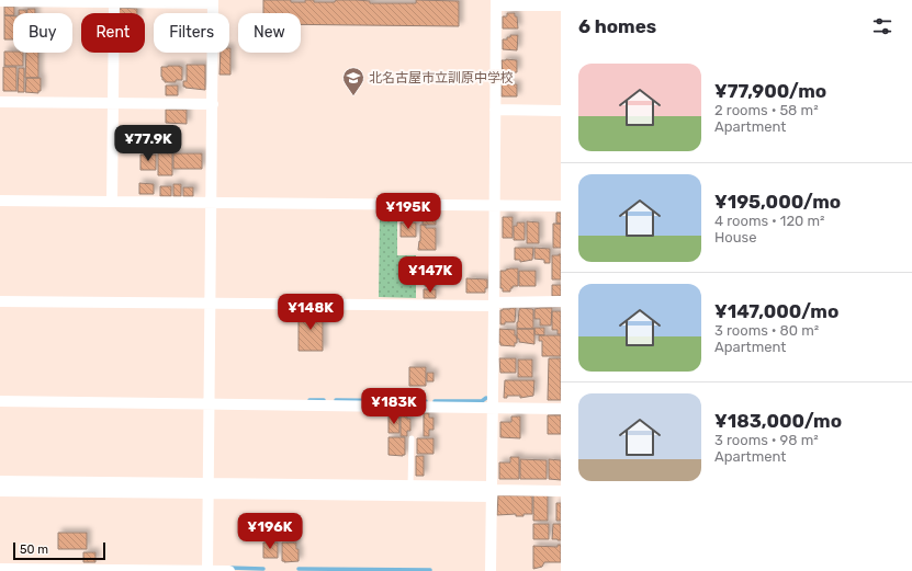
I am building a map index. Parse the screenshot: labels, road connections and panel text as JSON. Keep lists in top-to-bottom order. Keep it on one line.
{"places":{"school or university":["北名古屋市立訓原中学校"]},"scale_bar":"50 m","page":{"heading":"6 homes","chip":["Buy","Rent","Filters","New"],"list":[{"name":"¥77,900/mo","note":"2 rooms · 58 m² · Apartment"},{"name":"¥195,000/mo","note":"4 rooms · 120 m² · House"},{"name":"¥147,000/mo","note":"3 rooms · 80 m² · Apartment"},{"name":"¥183,000/mo","note":"3 rooms · 98 m² · Apartment"}],"price":["¥77.9K","¥195K","¥147K","¥148K","¥183K","¥196K"],"scale":"50 m"}}
